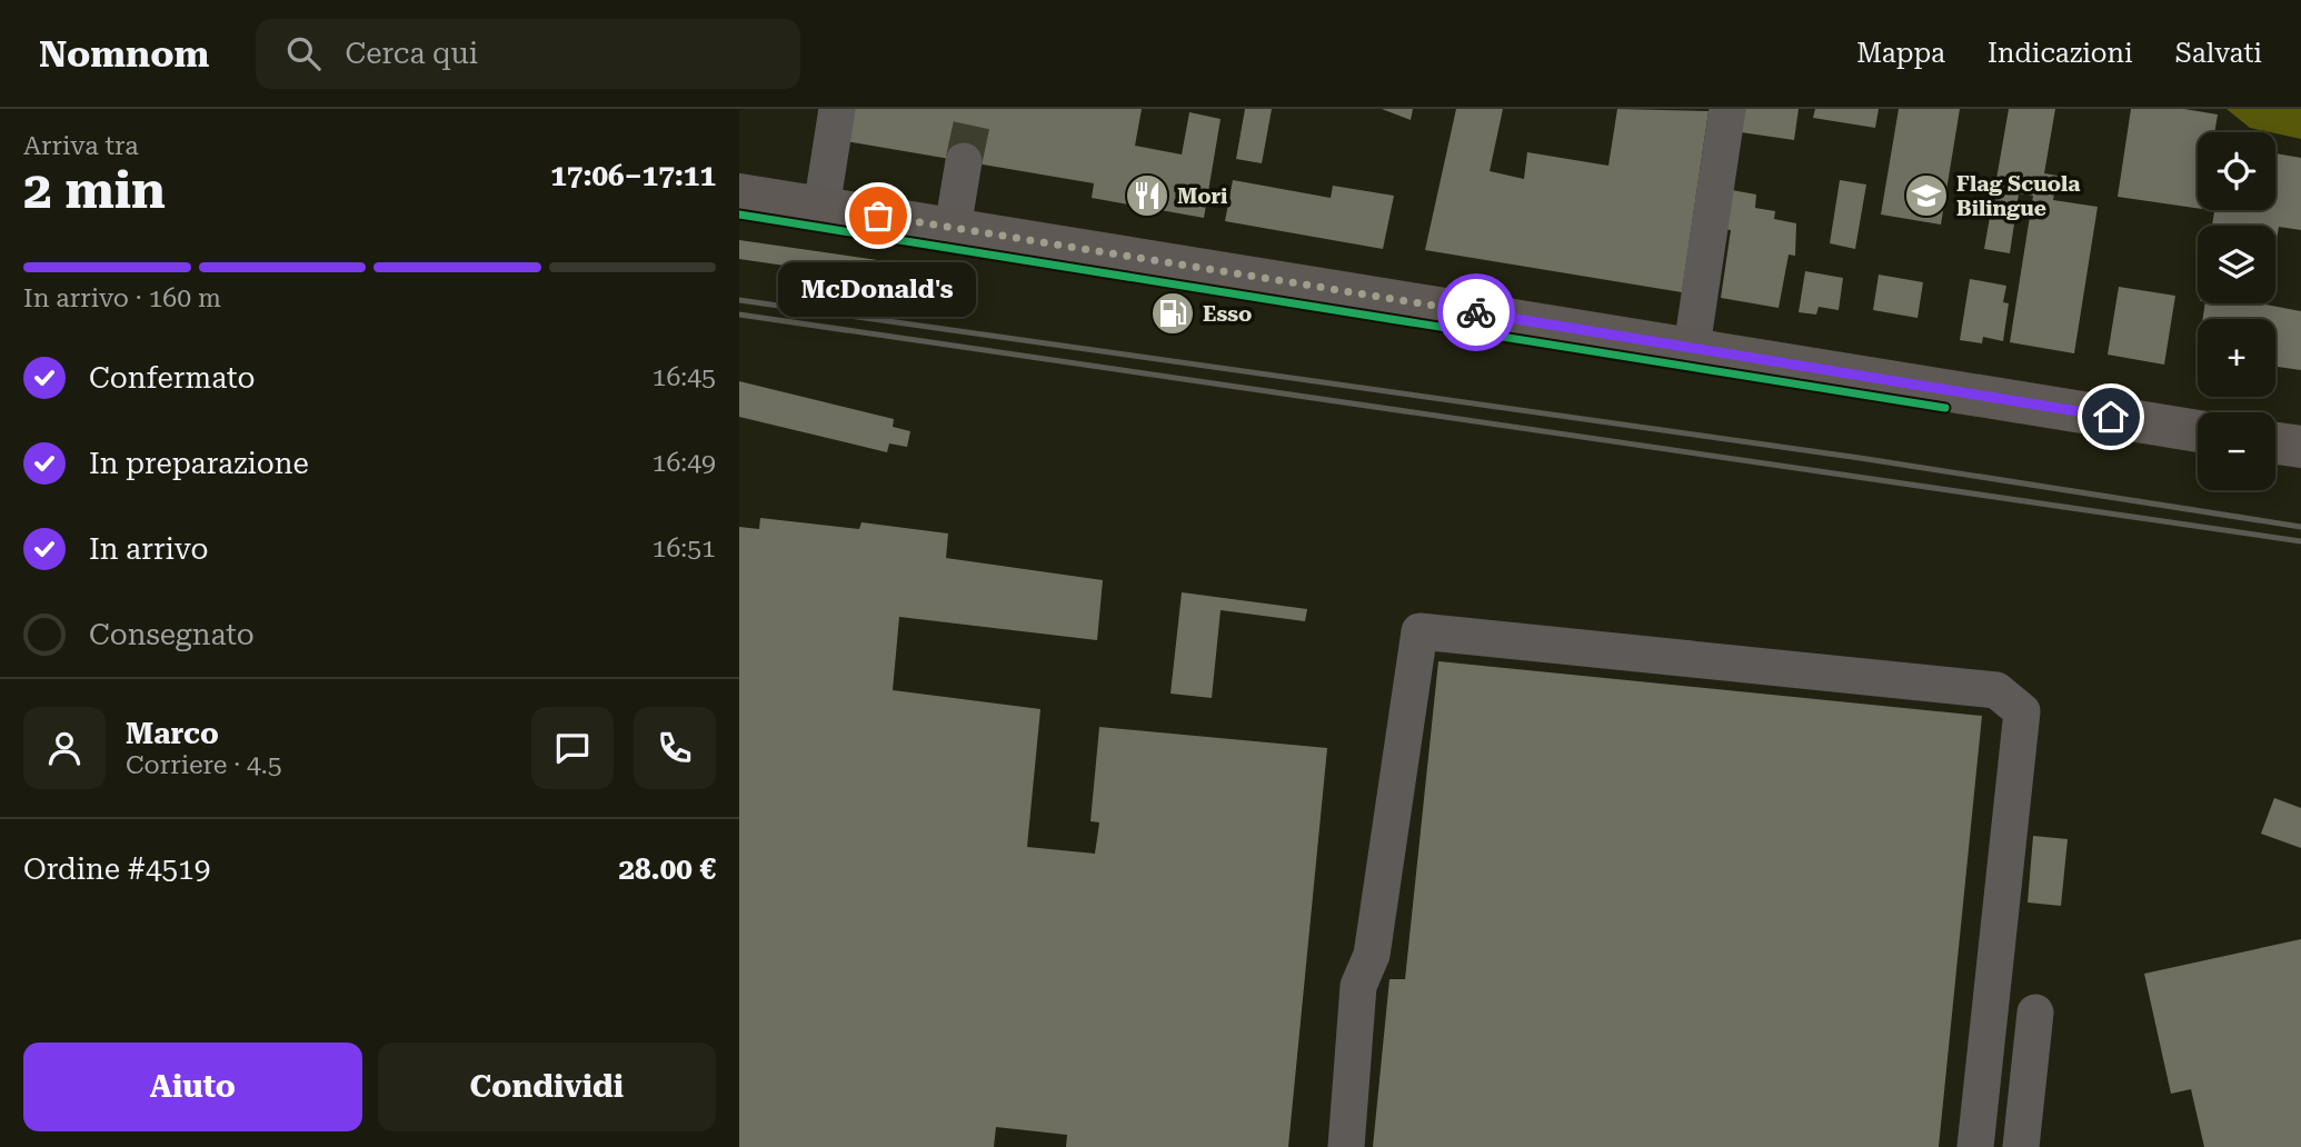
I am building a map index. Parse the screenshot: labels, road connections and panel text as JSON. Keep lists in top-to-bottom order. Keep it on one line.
{"places":{"restaurant":["Mori"],"school or university":["Flag Scuola Bilingue"],"other":["McDonald's"],"fuel station":["Esso"]},"page":{"header":"Nomnom","search":"Cerca qui","nav":["Mappa","Indicazioni","Salvati"],"heading":["2 min","Arriva tra","17:06–17:11"],"panel":["Marco","Corriere · 4.5","Ordine #4519","28.00 €"],"map_buttons":["+","−"],"bar":"In arrivo · 160 m","bubble":"McDonald's","list":[["Confermato","16:45"],["In preparazione","16:49"],["In arrivo","16:51"],"Consegnato"],"buttons":["Aiuto","Condividi"]}}
